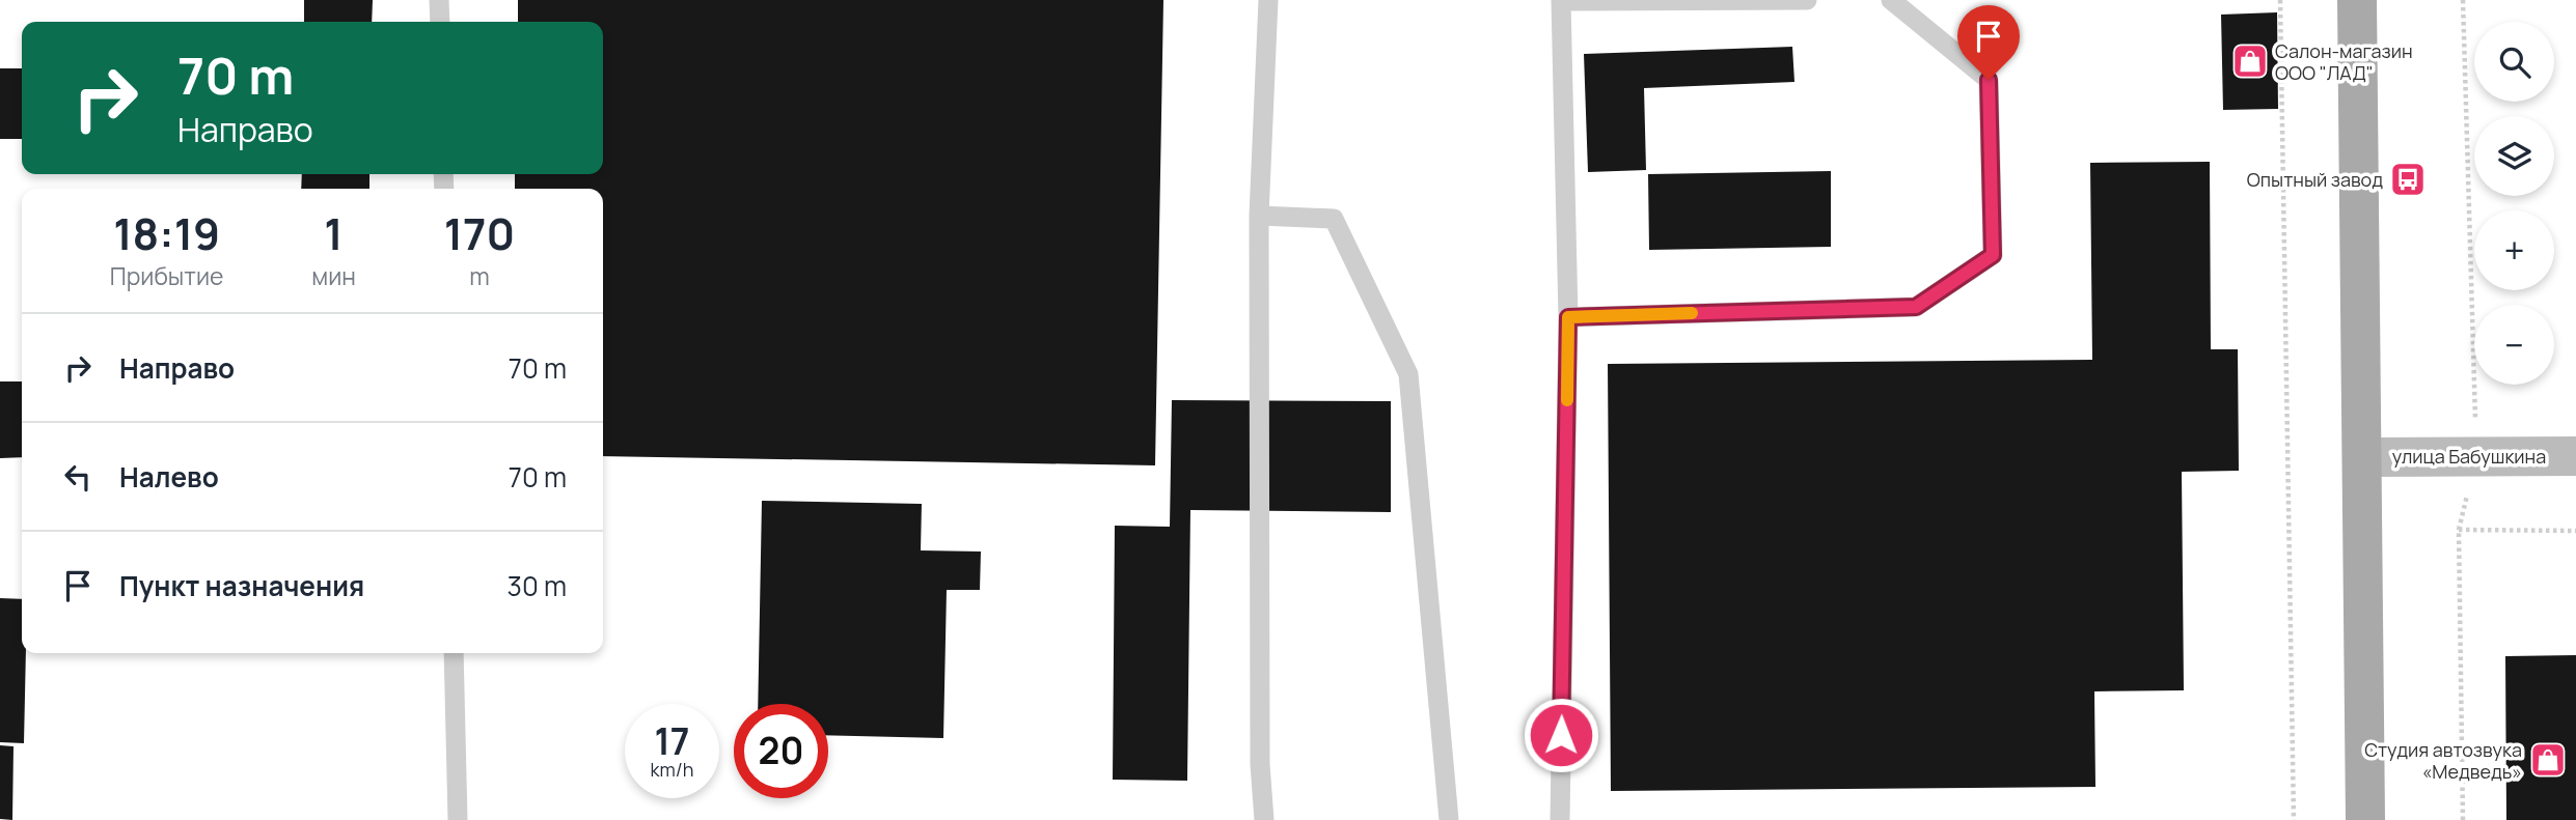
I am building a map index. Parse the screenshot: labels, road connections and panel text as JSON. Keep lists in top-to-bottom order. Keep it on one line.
{"streets":{"main road":["улица Бабушкина"]},"places":{"shop":["Салон-магазин ООО \"ЛАД\"","Студия автозвука «Медведь»"],"bus stop":["Опытный завод"]},"page":{"map_buttons":["+","−"],"turn":["70 m","Направо"],"eta":["18:19","Прибытие","1","мин","170","m"],"list":[{"name":"Направо","value":"70 m"},{"name":"Налево","value":"70 m"},{"name":"Пункт назначения","value":"30 m"}],"speed":"17 km/h","limit":"20"}}
